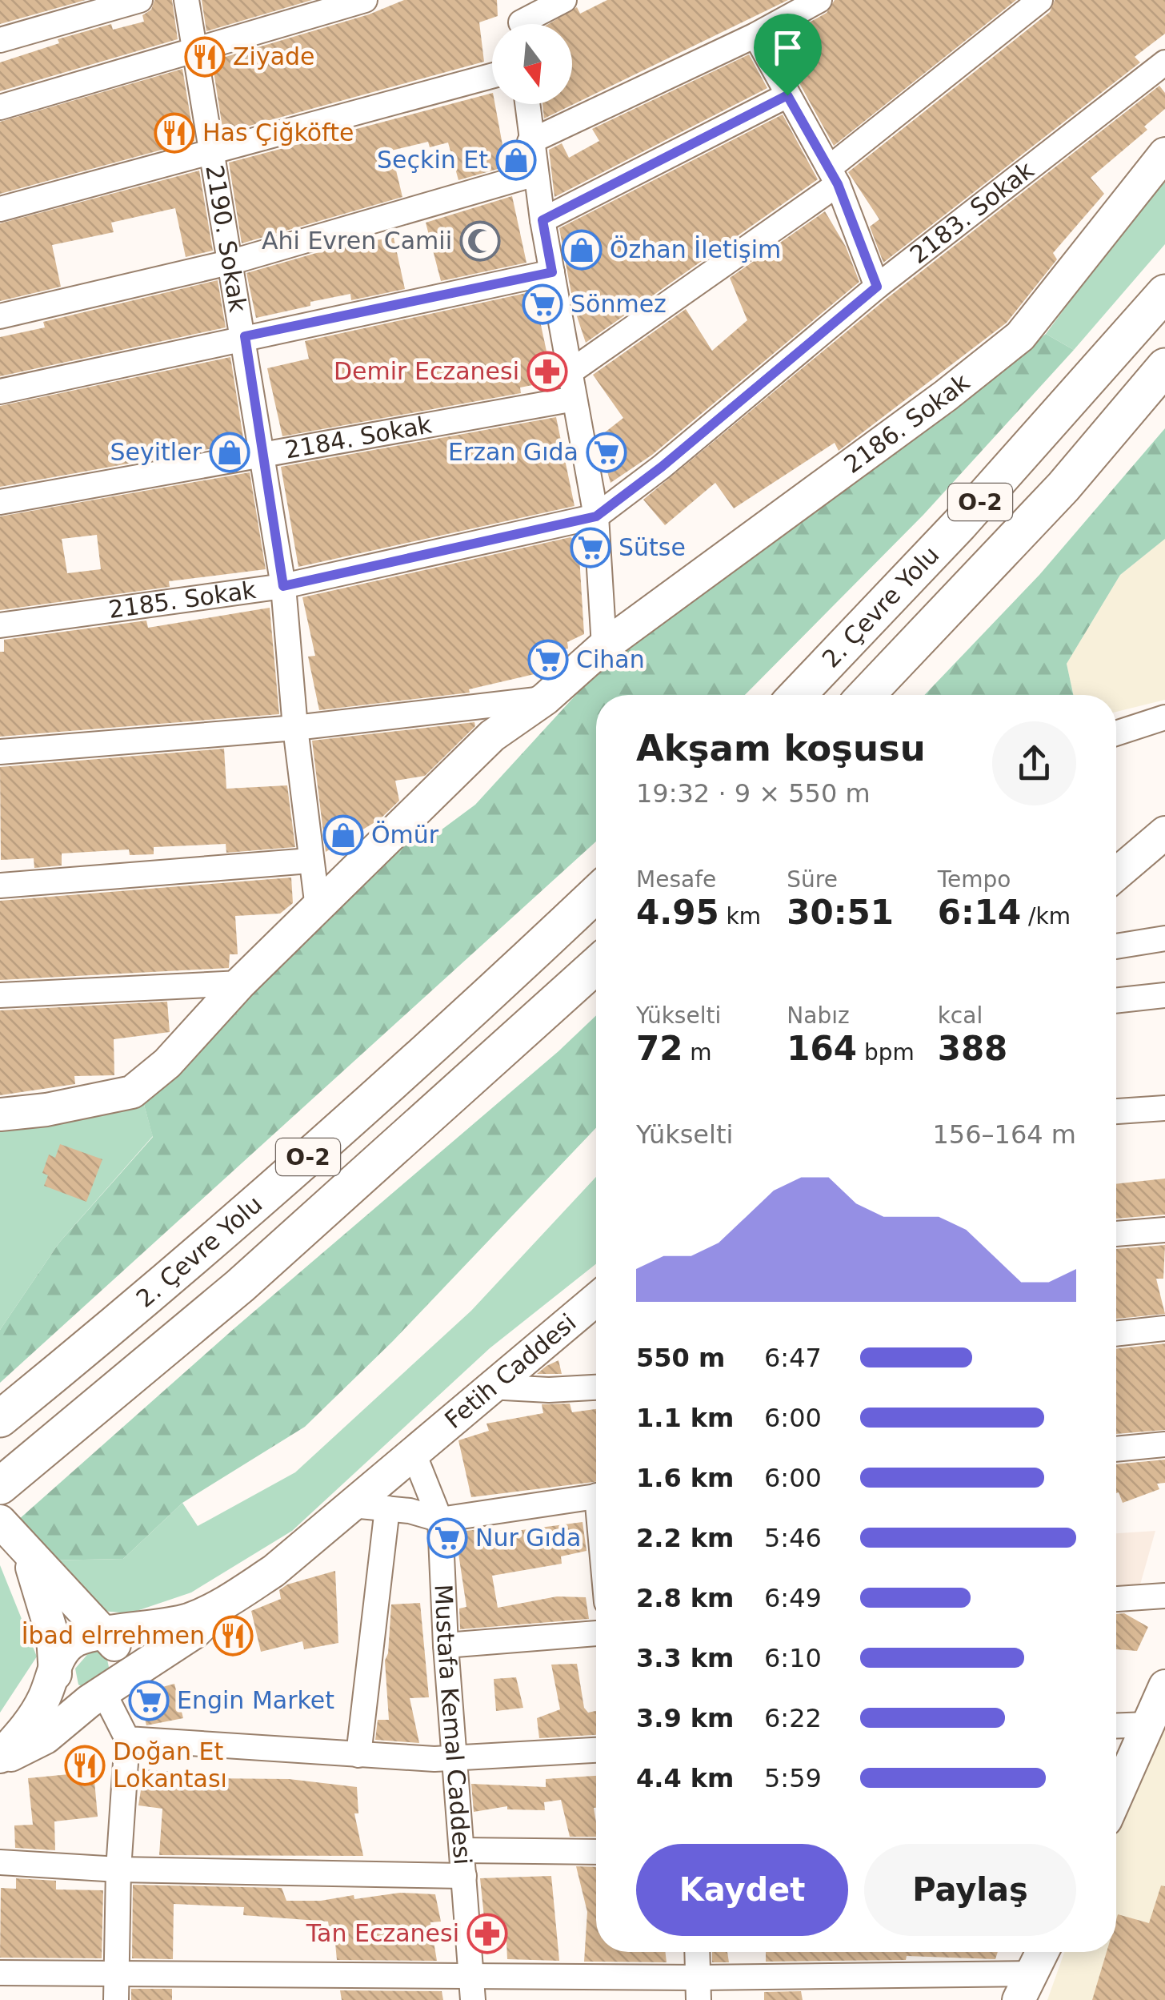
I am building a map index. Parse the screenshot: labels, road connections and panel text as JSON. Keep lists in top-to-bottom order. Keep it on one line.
{"streets":{"highway":["O-2","2. Çevre Yolu"],"main road":["2186. Sokak","Fetih Caddesi"],"street":["2183. Sokak","2190. Sokak","2184. Sokak","2185. Sokak","Mustafa Kemal Caddesi"]},"crossings":[["2183. Sokak","2185. Sokak"],["2190. Sokak","2186. Sokak"],["2190. Sokak","2184. Sokak"],["2190. Sokak","2185. Sokak"],["Fetih Caddesi","Mustafa Kemal Caddesi"]],"places":{"restaurant":["Ziyade","Has Çiğköfte","İbad elrrehmen","Doğan Et Lokantası"],"shop":["Seçkin Et","Özhan İletişim","Seyitler","Ömür"],"mosque":["Ahi Evren Camii"],"supermarket":["Sönmez","Erzan Gıda","Sütse","Cihan","Nur Gıda","Engin Market"],"pharmacy":["Demir Eczanesi","Tan Eczanesi"]},"north":"bottom","page":{"heading":["Akşam koşusu","19:32 · 9 × 550 m"],"stats":[["Mesafe","4.95 km"],["Süre","30:51"],["Tempo","6:14 /km"],["Yükselti","72 m"],["Nabız","164 bpm"],["kcal","388"]],"chart":["Yükselti","156–164 m"],"list":[{"name":"550 m","note":"6:47"},{"name":"1.1 km","note":"6:00"},{"name":"1.6 km","note":"6:00"},{"name":"2.2 km","note":"5:46"},{"name":"2.8 km","note":"6:49"},{"name":"3.3 km","note":"6:10"},{"name":"3.9 km","note":"6:22"},{"name":"4.4 km","note":"5:59"}],"buttons":["Kaydet","Paylaş"]}}
